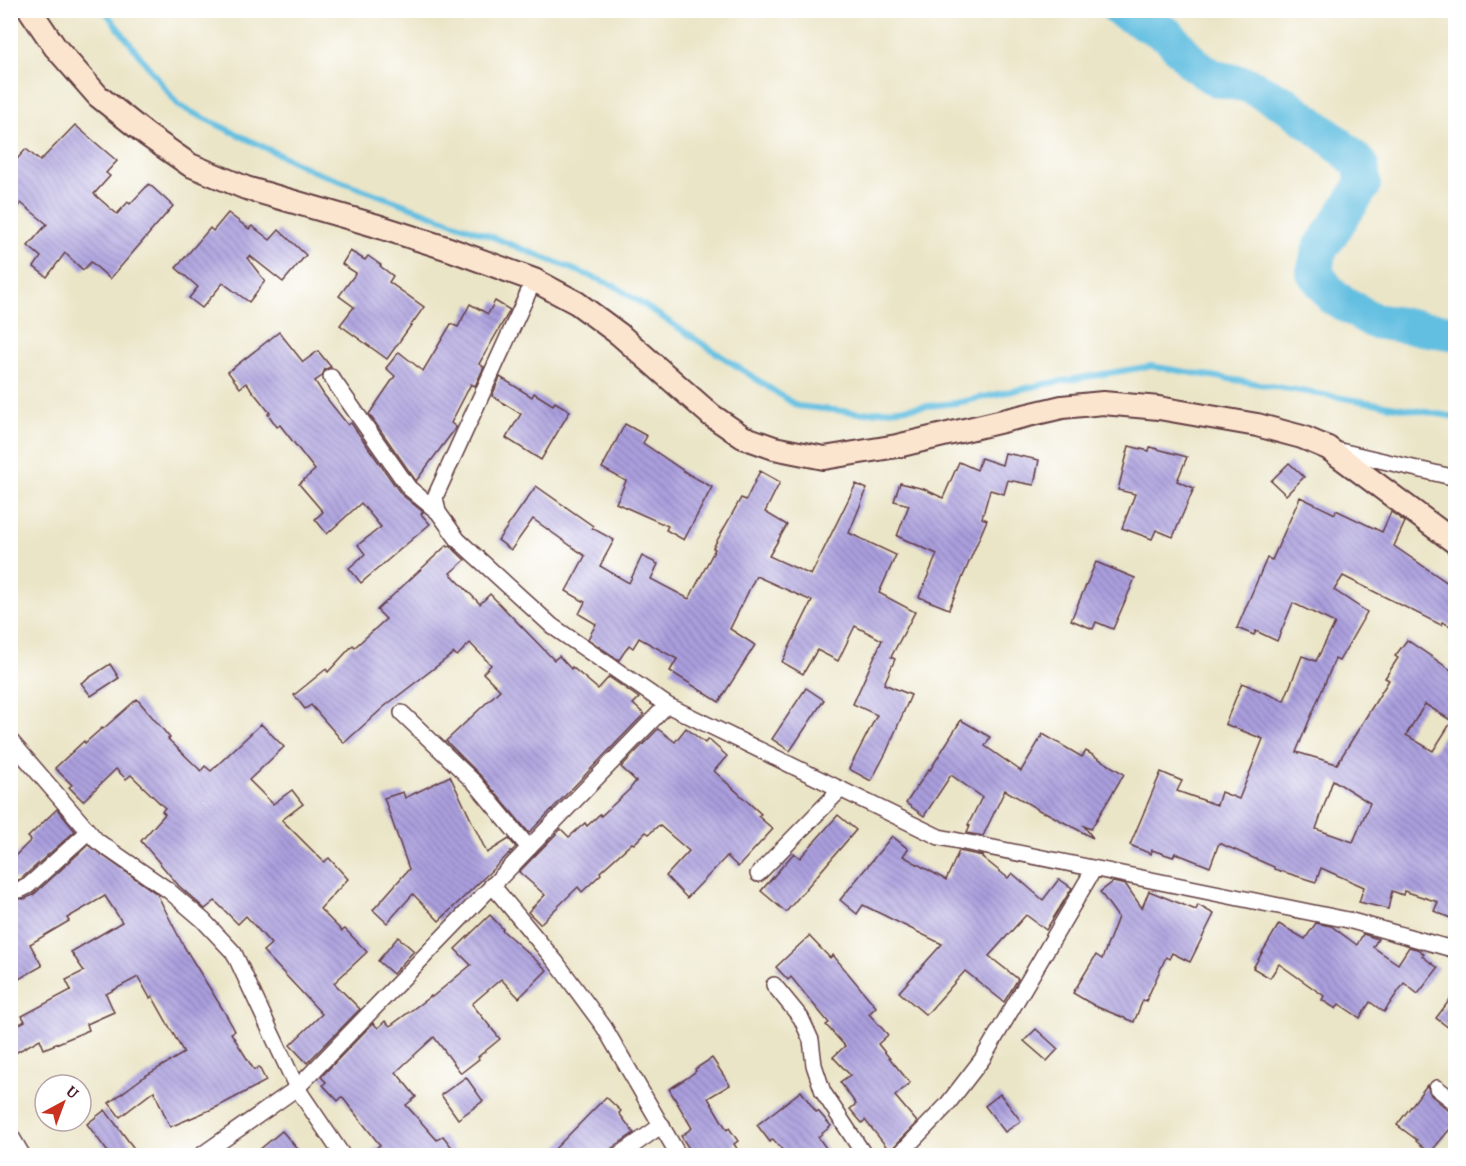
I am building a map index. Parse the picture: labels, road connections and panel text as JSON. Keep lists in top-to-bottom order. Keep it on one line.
{"north":"top right"}
